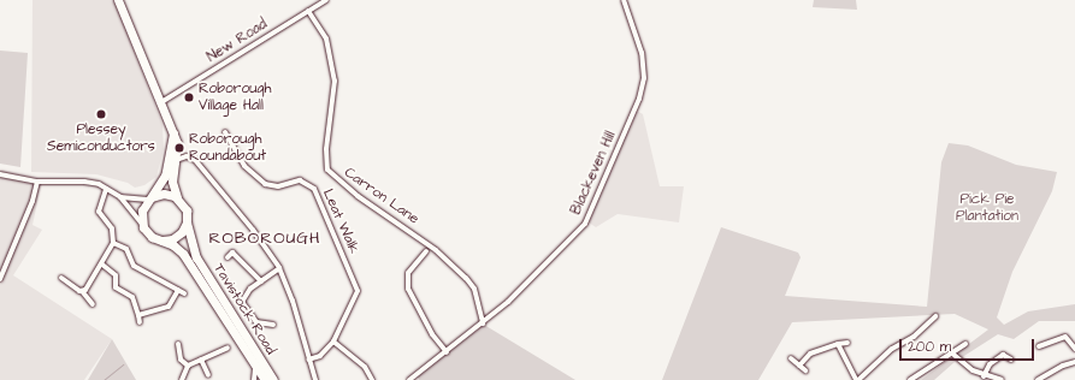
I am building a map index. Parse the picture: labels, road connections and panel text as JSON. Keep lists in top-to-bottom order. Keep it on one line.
{"streets":{"highway":["Tavistock Road"],"street":["New Road","Blackeven Hill","Carron Lane","Leat Walk"]},"crossings":[["New Road","Carron Lane"],["New Road","Tavistock Road"],["Blackeven Hill","Carron Lane"]],"districts":["ROBOROUGH"],"parks":["Pick Pie Plantation"],"places":["Roborough Village Hall","Plessey Semiconductors","Roborough Roundabout"],"scale_bar":"200 m"}
